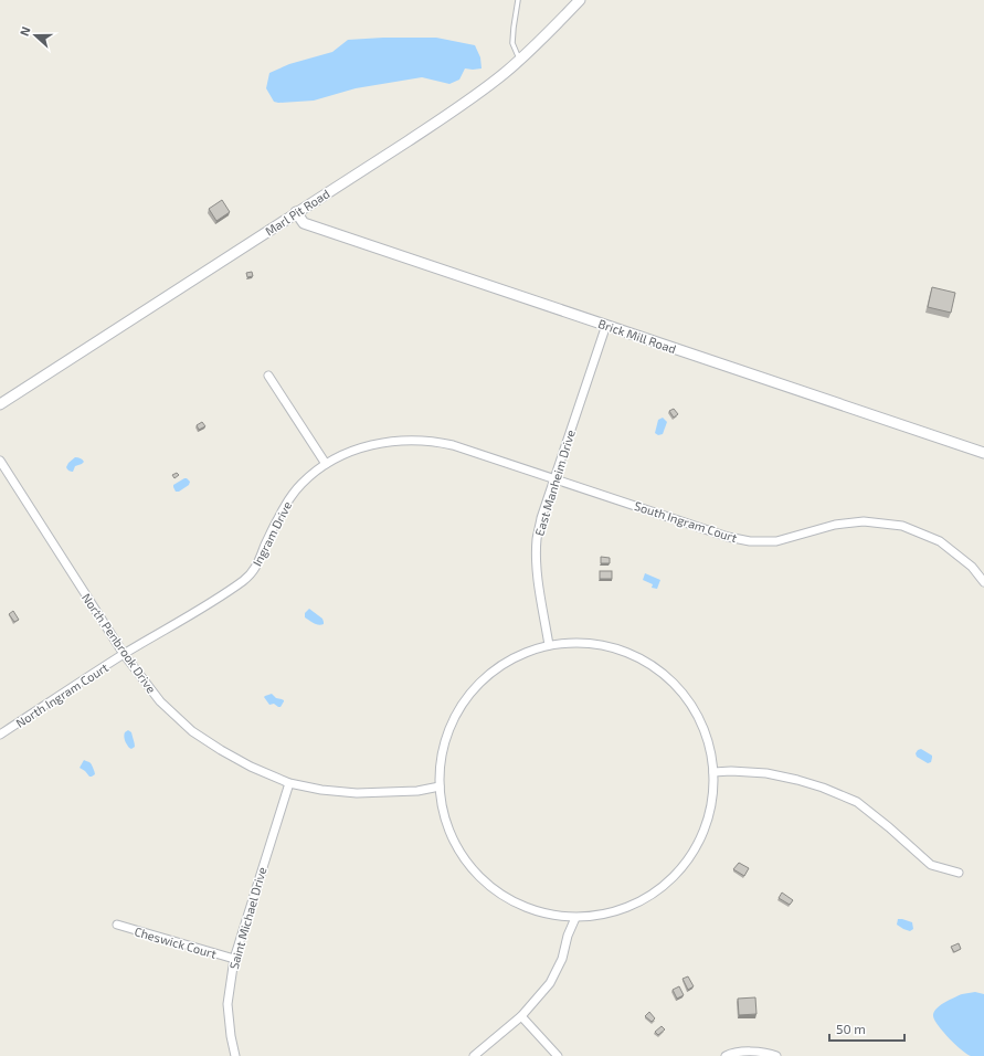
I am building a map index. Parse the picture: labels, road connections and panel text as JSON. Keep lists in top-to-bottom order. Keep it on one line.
{"streets":{"street":["Marl Pit Road","Brick Mill Road","East Manheim Drive","South Ingram Court","Ingram Drive","North Penbrook Drive","North Ingram Court","Saint Michael Drive","Cheswick Court"]},"crossings":[["Marl Pit Road","Brick Mill Road"],["Brick Mill Road","East Manheim Drive"],["East Manheim Drive","South Ingram Court"],["East Manheim Drive","Ingram Drive"],["South Ingram Court","Ingram Drive"],["Ingram Drive","North Penbrook Drive"],["Ingram Drive","North Ingram Court"],["North Penbrook Drive","North Ingram Court"],["North Penbrook Drive","Saint Michael Drive"],["Saint Michael Drive","Cheswick Court"]],"scale_bar":"50 m","north":"left"}
